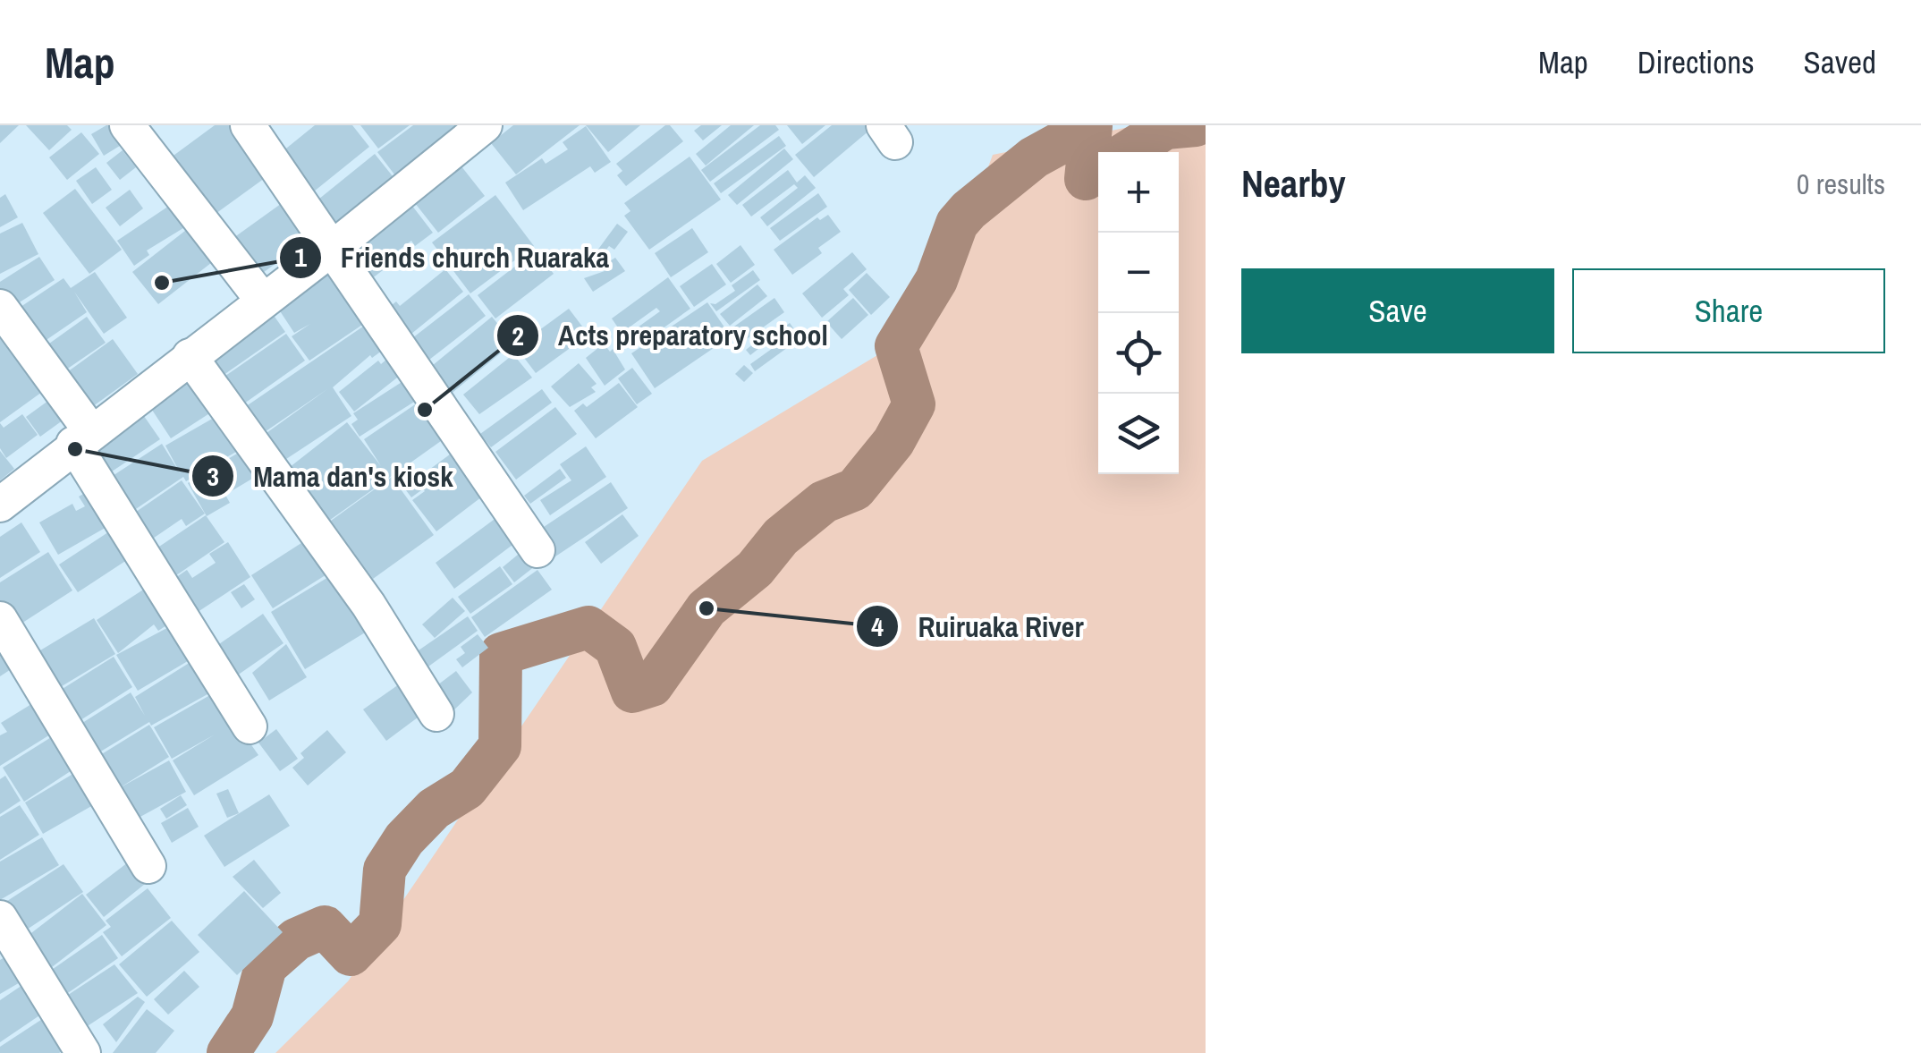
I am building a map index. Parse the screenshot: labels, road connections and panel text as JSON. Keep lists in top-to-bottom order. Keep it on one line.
{"places":["Friends church Ruaraka","Acts preparatory school","Mama dan's kiosk","Ruiruaka River"],"page":{"header":"Map","nav":["Map","Directions","Saved"],"heading":["Nearby","0 results"],"map_buttons":["+","−"],"buttons":["Save","Share"]}}
